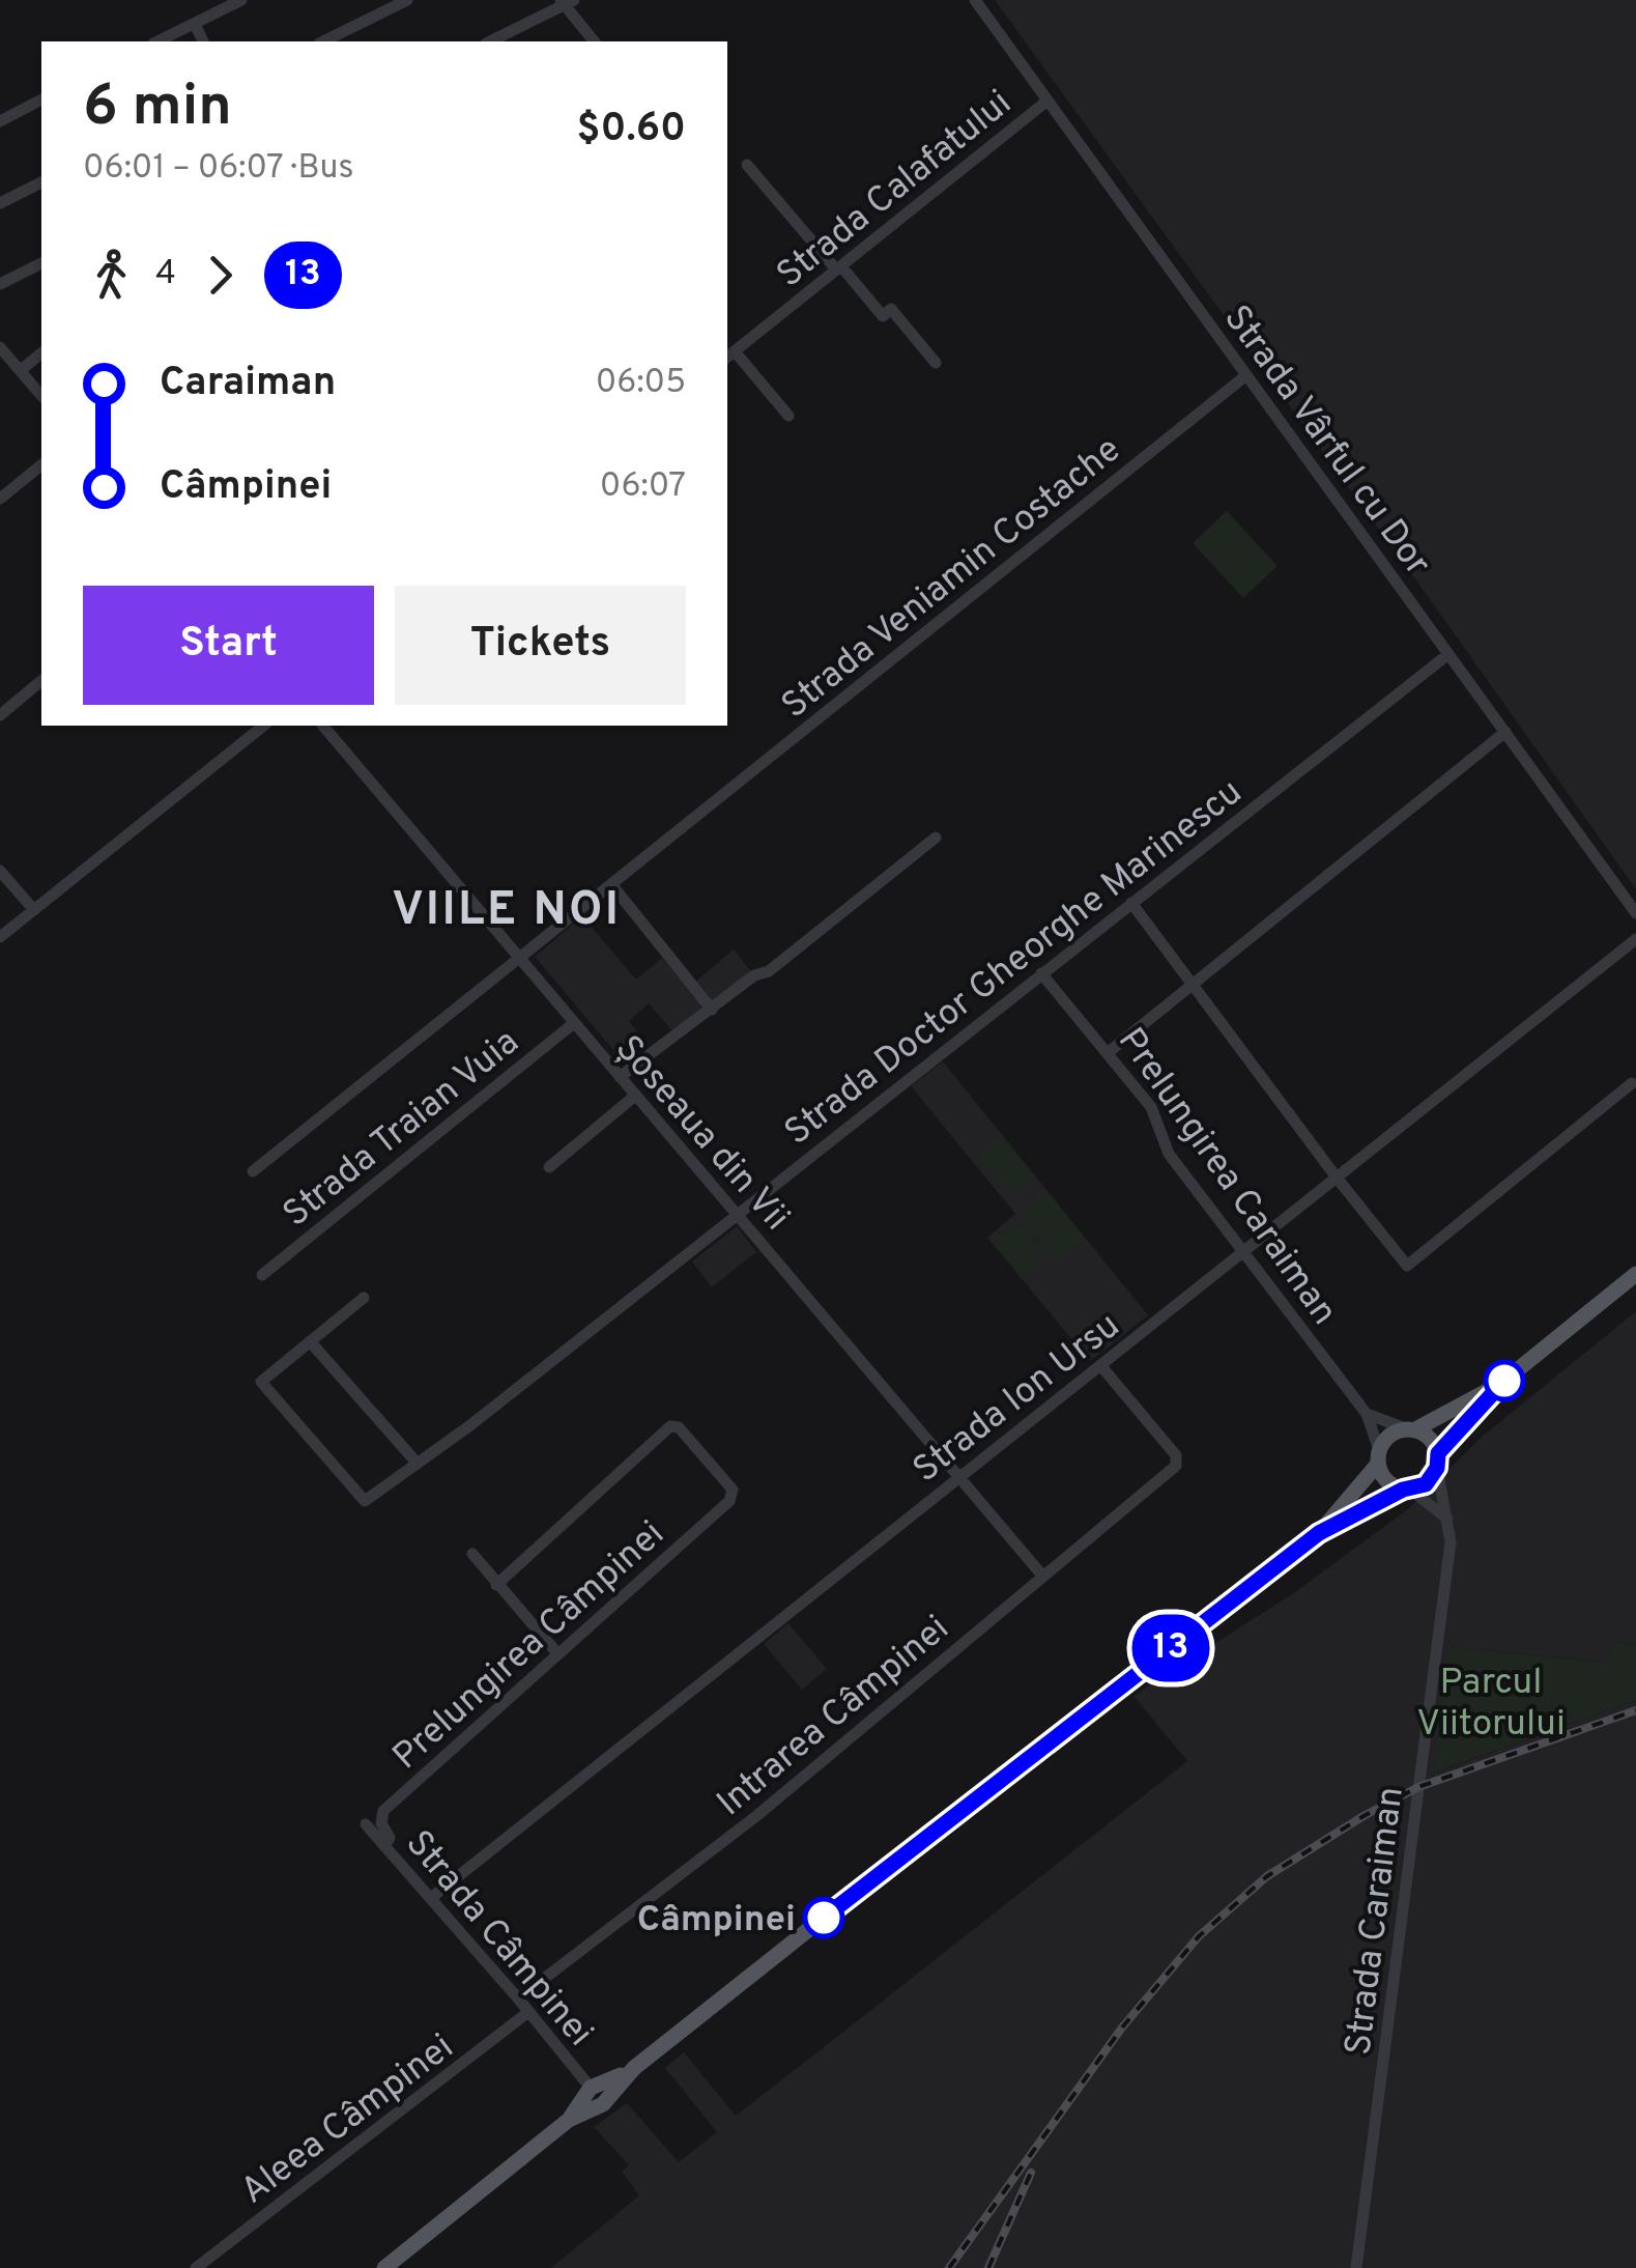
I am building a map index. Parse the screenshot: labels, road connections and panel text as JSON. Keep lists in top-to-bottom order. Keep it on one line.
{"streets":{"street":["Strada Calafatului","Strada Vârful cu Dor","Strada Veniamin Costache","Strada Doctor Gheorghe Marinescu","Strada Traian Vuia","Șoseaua din Vii","Prelungirea Caraiman","Strada Ion Ursu","Prelungirea Câmpinei","Intrarea Câmpinei","Strada Caraiman","Strada Câmpinei","Aleea Câmpinei"]},"crossings":[["Strada Calafatului","Strada Vârful cu Dor"],["Strada Vârful cu Dor","Strada Veniamin Costache"],["Strada Vârful cu Dor","Strada Doctor Gheorghe Marinescu"],["Strada Veniamin Costache","Șoseaua din Vii"],["Strada Doctor Gheorghe Marinescu","Șoseaua din Vii"],["Strada Doctor Gheorghe Marinescu","Prelungirea Caraiman"],["Strada Traian Vuia","Șoseaua din Vii"],["Șoseaua din Vii","Strada Ion Ursu"],["Șoseaua din Vii","Intrarea Câmpinei"],["Prelungirea Caraiman","Strada Ion Ursu"],["Prelungirea Caraiman","Strada Caraiman"],["Strada Ion Ursu","Intrarea Câmpinei"],["Strada Ion Ursu","Strada Câmpinei"],["Prelungirea Câmpinei","Strada Câmpinei"],["Intrarea Câmpinei","Strada Câmpinei"],["Strada Câmpinei","Aleea Câmpinei"]],"districts":["VIILE NOI"],"parks":["Parcul Viitorului"],"places":["Câmpinei"],"lines":["bus line 13"],"page":{"on_map":"13","heading":["6 min","06:01 – 06:07 · Bus","$0.60"],"legs":["4","13"],"list":[{"name":"Caraiman","value":"06:05"},{"name":"Câmpinei","value":"06:07"}],"buttons":["Start","Tickets"]}}
